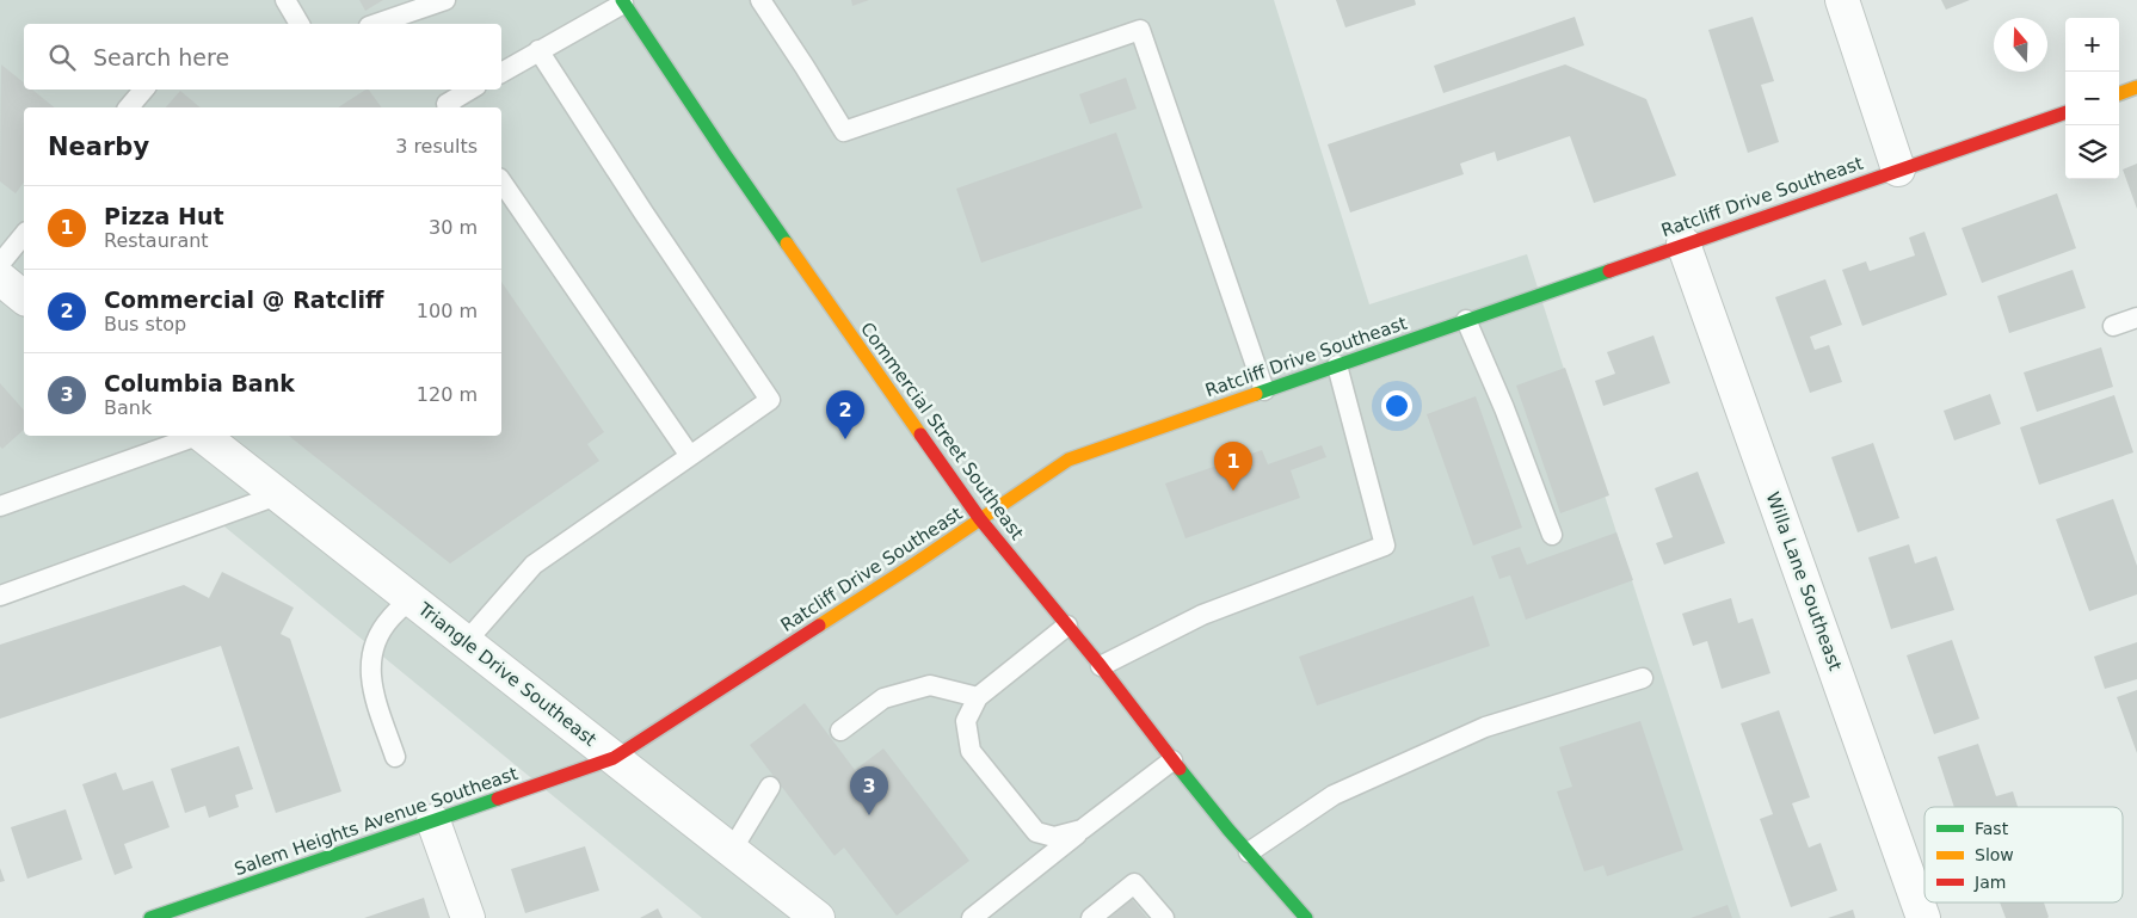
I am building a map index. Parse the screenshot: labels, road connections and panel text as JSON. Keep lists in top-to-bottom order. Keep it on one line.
{"streets":{"street":["Ratcliff Drive Southeast","Commercial Street Southeast","Willa Lane Southeast","Triangle Drive Southeast","Salem Heights Avenue Southeast"]},"crossings":[["Ratcliff Drive Southeast","Commercial Street Southeast"],["Ratcliff Drive Southeast","Willa Lane Southeast"],["Ratcliff Drive Southeast","Triangle Drive Southeast"],["Ratcliff Drive Southeast","Salem Heights Avenue Southeast"],["Triangle Drive Southeast","Salem Heights Avenue Southeast"]],"legend":["Fast","Slow","Jam"],"north":"top","page":{"map_buttons":["+","−"],"search":"Search here","heading":["Nearby","3 results"],"list":[{"mark":"1","name":"Pizza Hut","note":"Restaurant","value":"30 m"},{"mark":"2","name":"Commercial @ Ratcliff","note":"Bus stop","value":"100 m"},{"mark":"3","name":"Columbia Bank","note":"Bank","value":"120 m"}],"pins":["2","1","3"]}}
